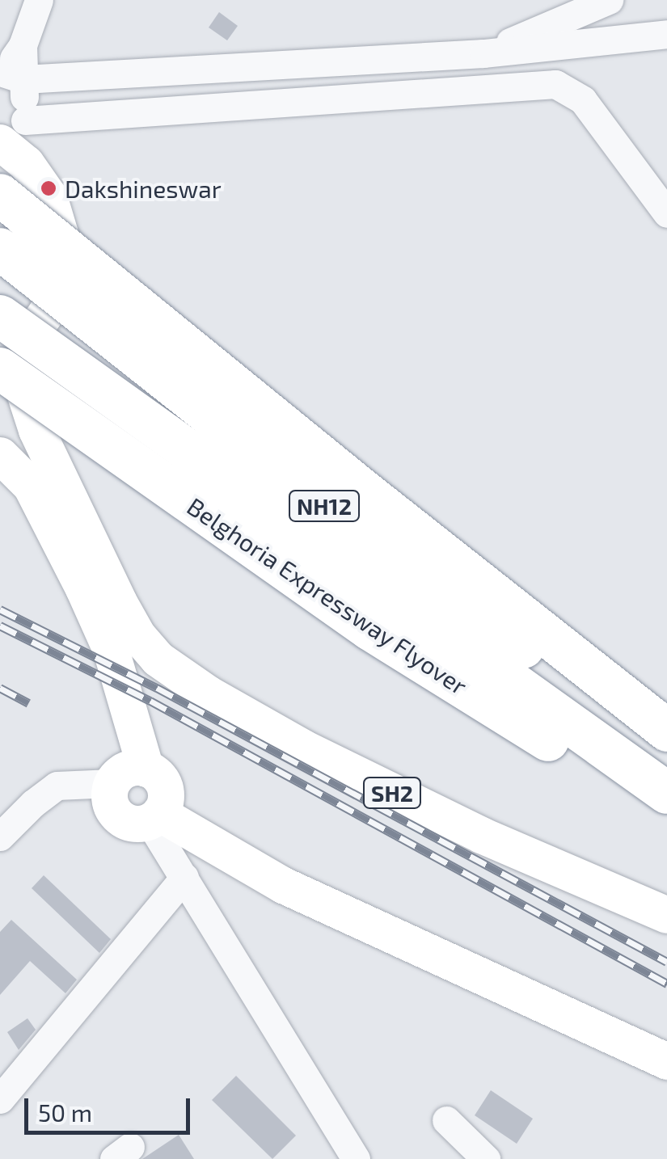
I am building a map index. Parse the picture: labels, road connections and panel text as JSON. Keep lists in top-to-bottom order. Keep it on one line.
{"streets":{"highway":["NH12","Belghoria Expressway Flyover"],"main road":["SH2"]},"crossings":[["Belghoria Expressway Flyover","SH2"]],"places":["Dakshineswar"],"scale_bar":"50 m"}
